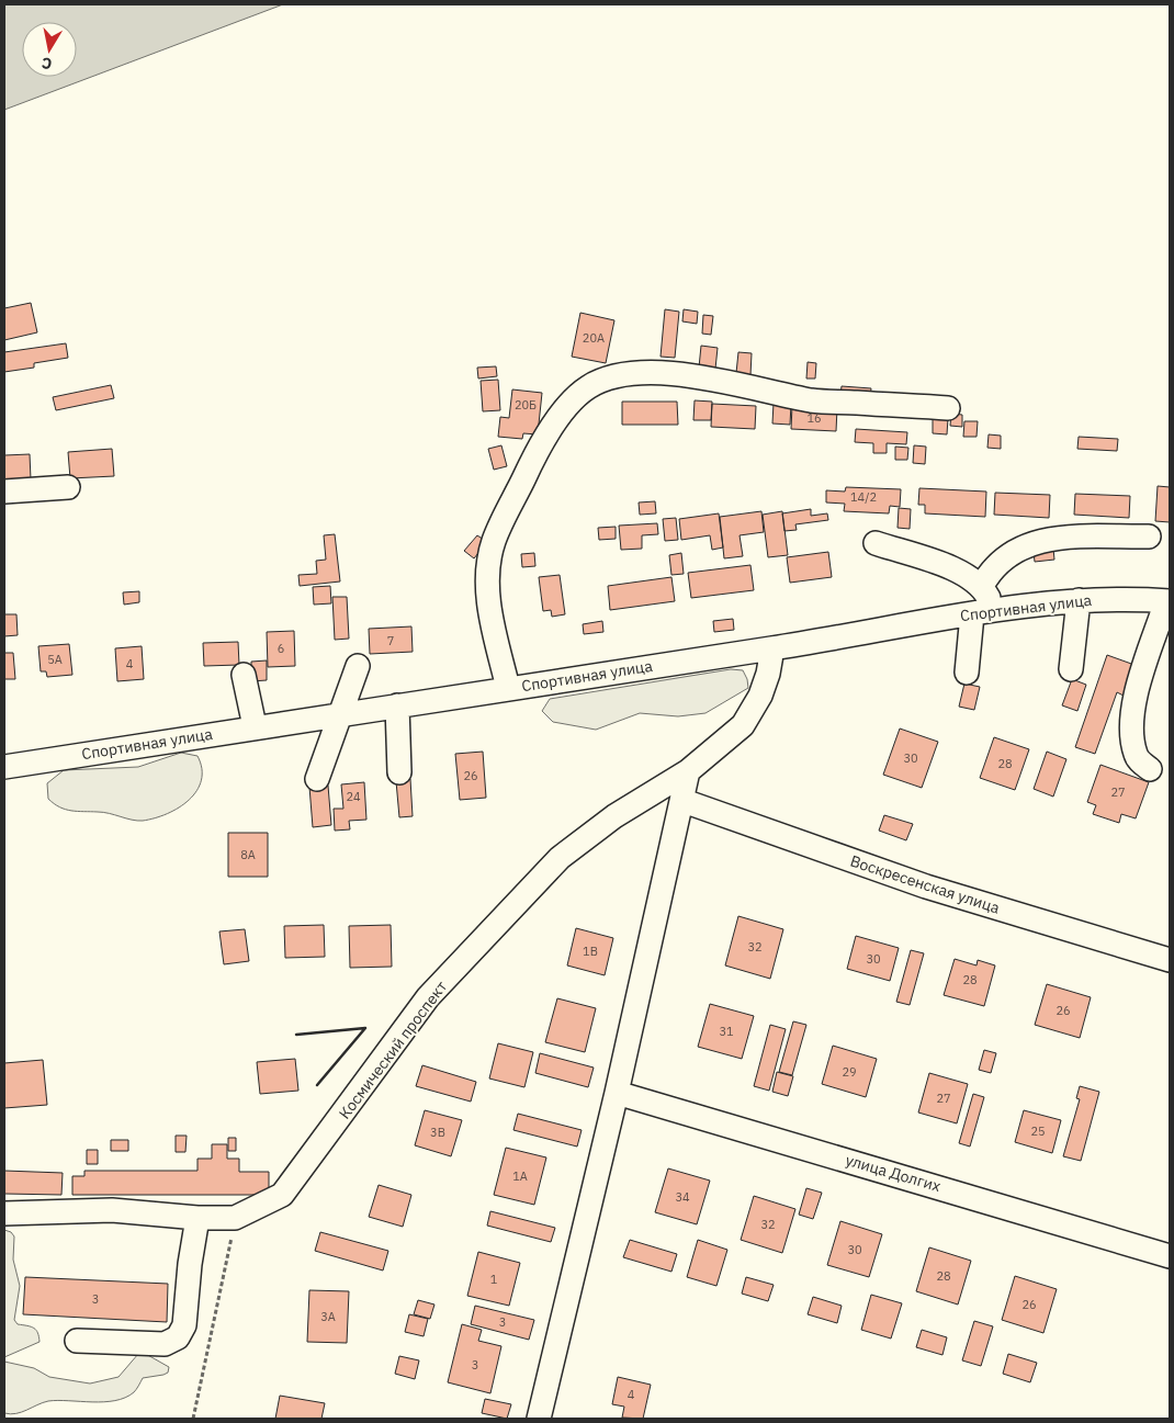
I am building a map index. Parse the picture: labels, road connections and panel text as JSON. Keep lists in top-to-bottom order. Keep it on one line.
{"streets":{"street":["Спортивная улица","Воскресенская улица","Космический проспект","улица Долгих"]},"crossings":[["Спортивная улица","Космический проспект"]],"house_numbers":["20А","20Б","16","14/2","7","6","5А","4","30","28","26","27","24","8А","32","1В","30","28","26","31","29","27","25","3В","1А","34","32","30","28","1","3","26","3А","3","3","4"],"north":"bottom"}
